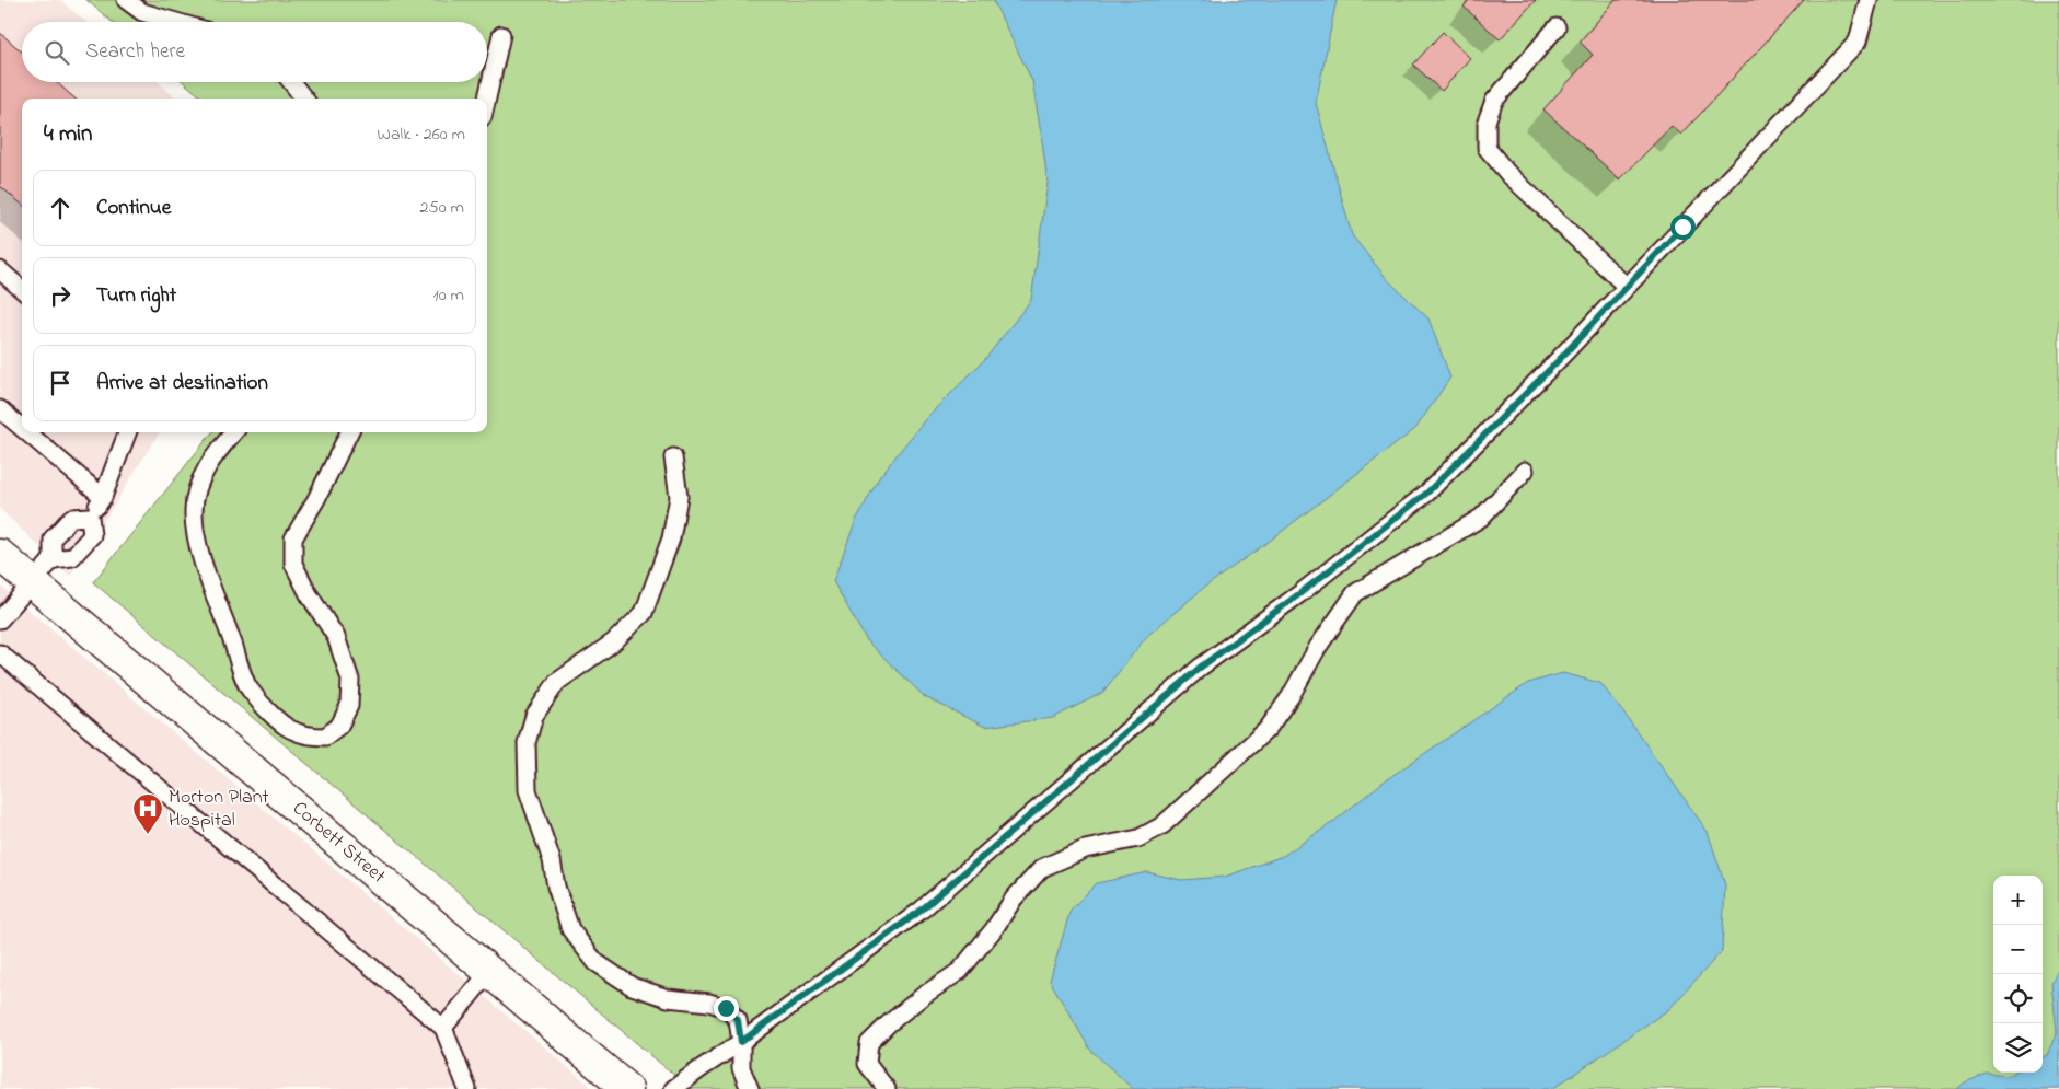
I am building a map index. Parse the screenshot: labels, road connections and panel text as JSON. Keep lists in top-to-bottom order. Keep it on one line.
{"streets":{"street":["Corbett Street"]},"places":{"hospital":["Morton Plant Hospital"]},"page":{"search":"Search here","heading":["4 min","Walk · 260 m"],"list":[["Continue","250 m"],["Turn right","10 m"],"Arrive at destination"],"map_buttons":["+","−"]}}
